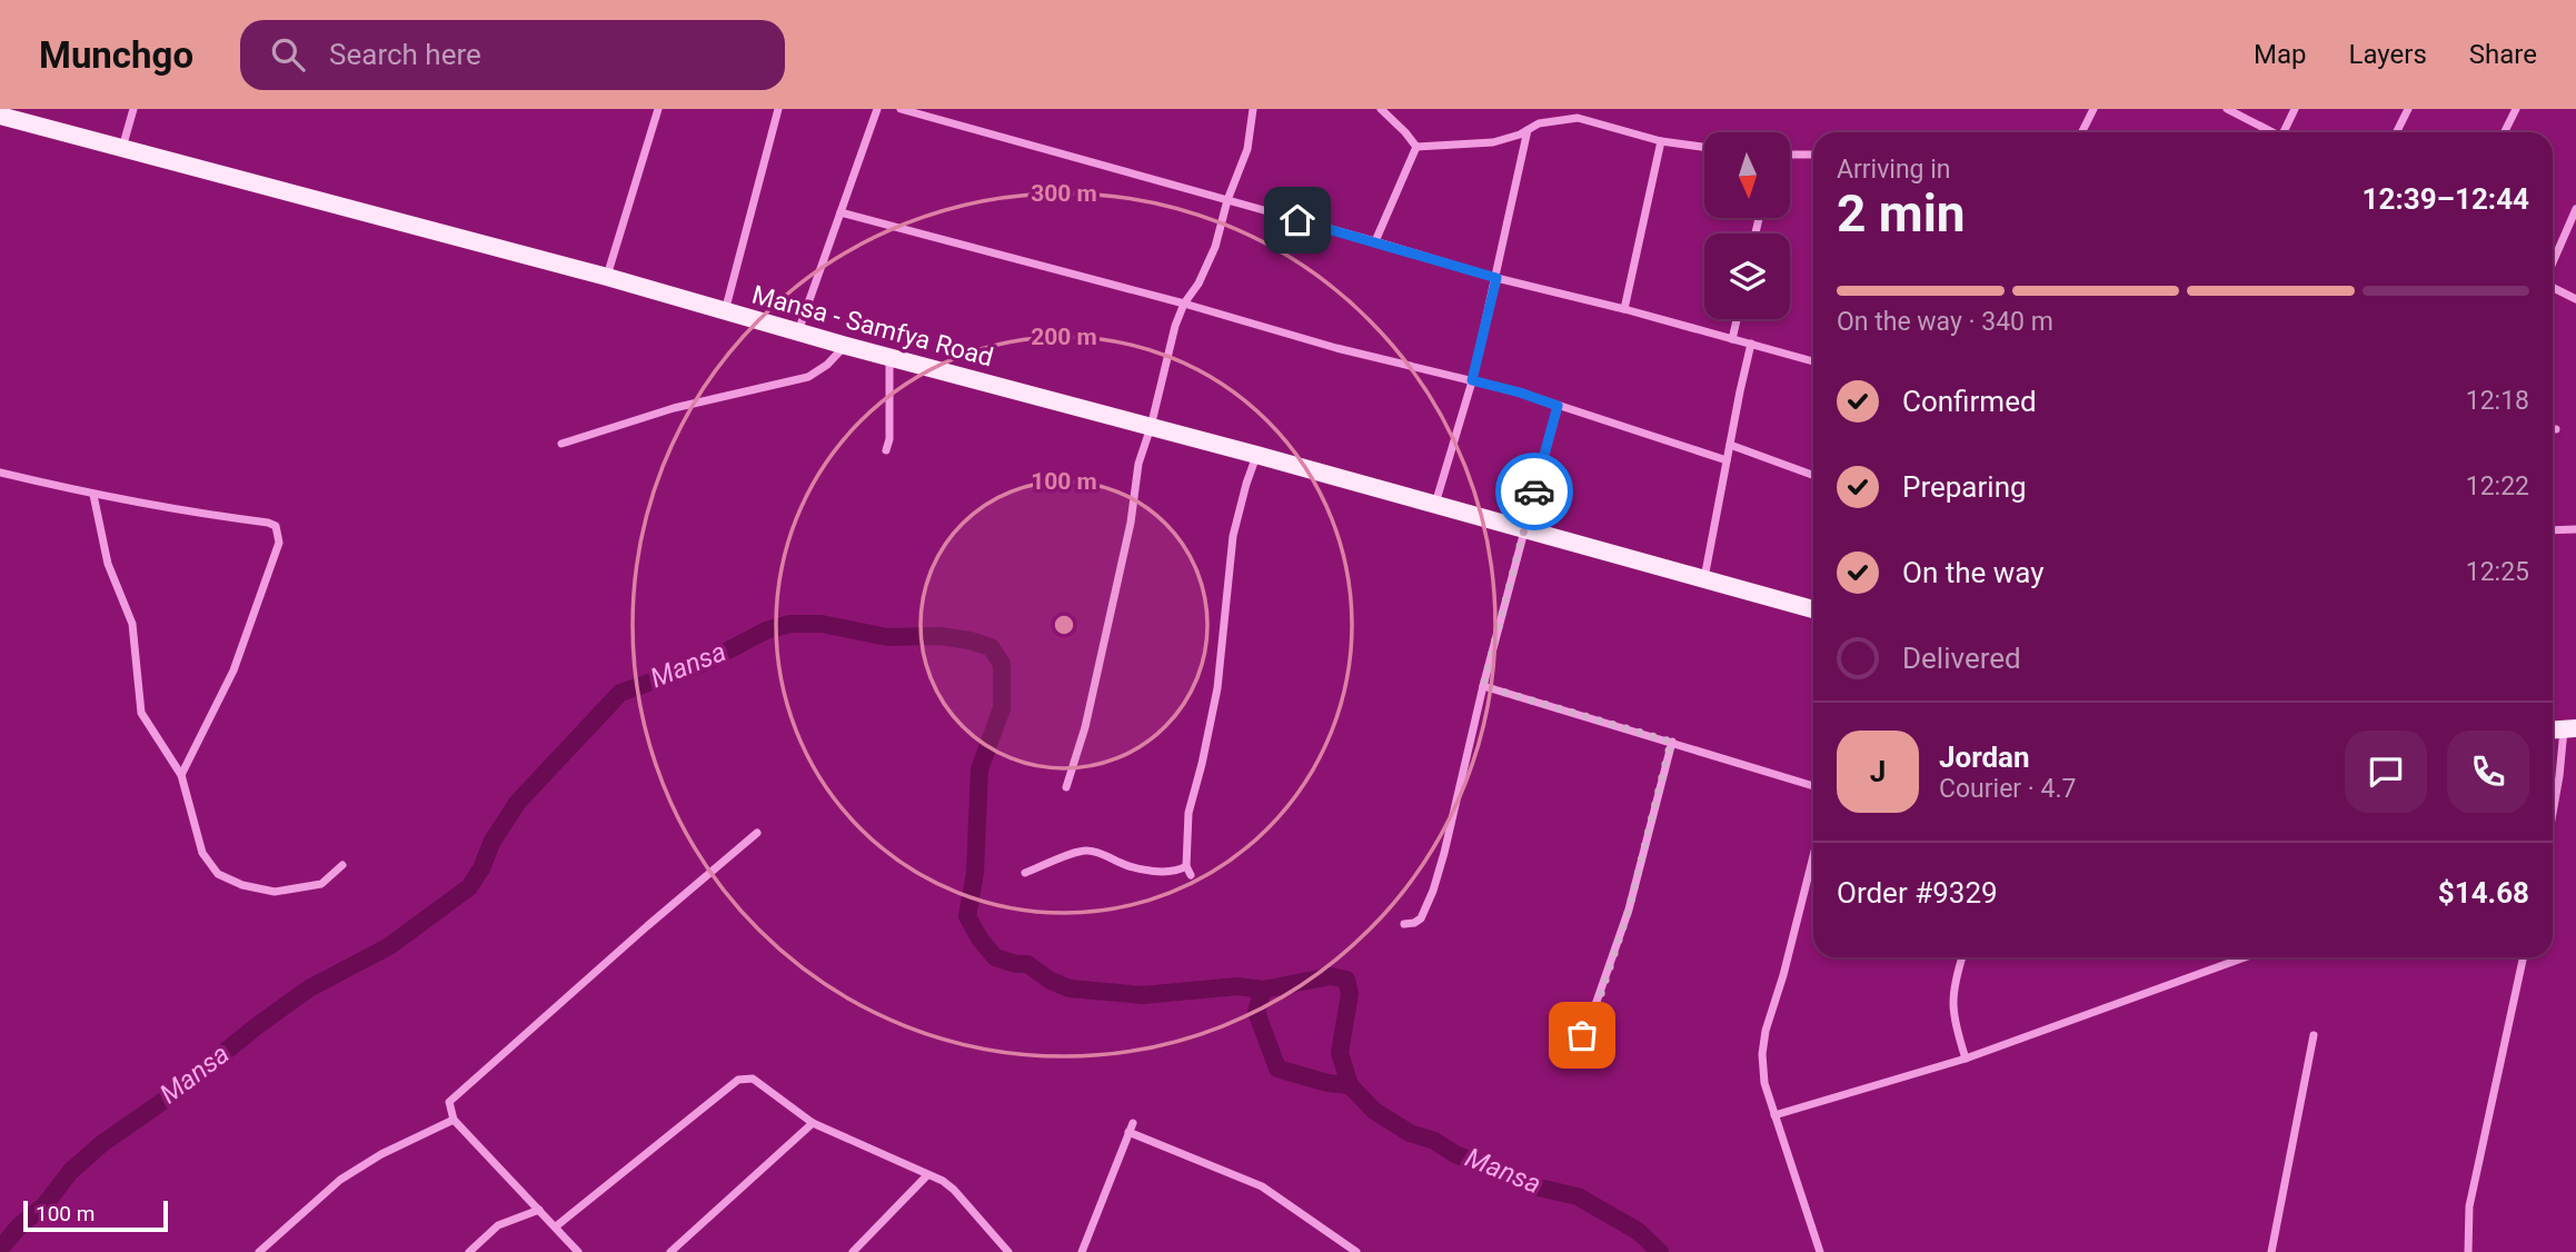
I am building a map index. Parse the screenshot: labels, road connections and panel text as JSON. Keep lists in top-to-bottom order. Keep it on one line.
{"streets":{"main road":["Mansa - Samfya Road"]},"water":["Mansa"],"scale_bar":"100 m","north":"bottom","page":{"header":"Munchgo","search":"Search here","nav":["Map","Layers","Share"],"heading":["2 min","Arriving in","12:39–12:44"],"panel":["Jordan","Courier · 4.7","Order #9329","$14.68"],"bar":"On the way · 340 m","list":[["Confirmed","12:18"],["Preparing","12:22"],["On the way","12:25"],"Delivered"],"round":"J","scale":"100 m"},"rings":["300 m","200 m","100 m"]}
